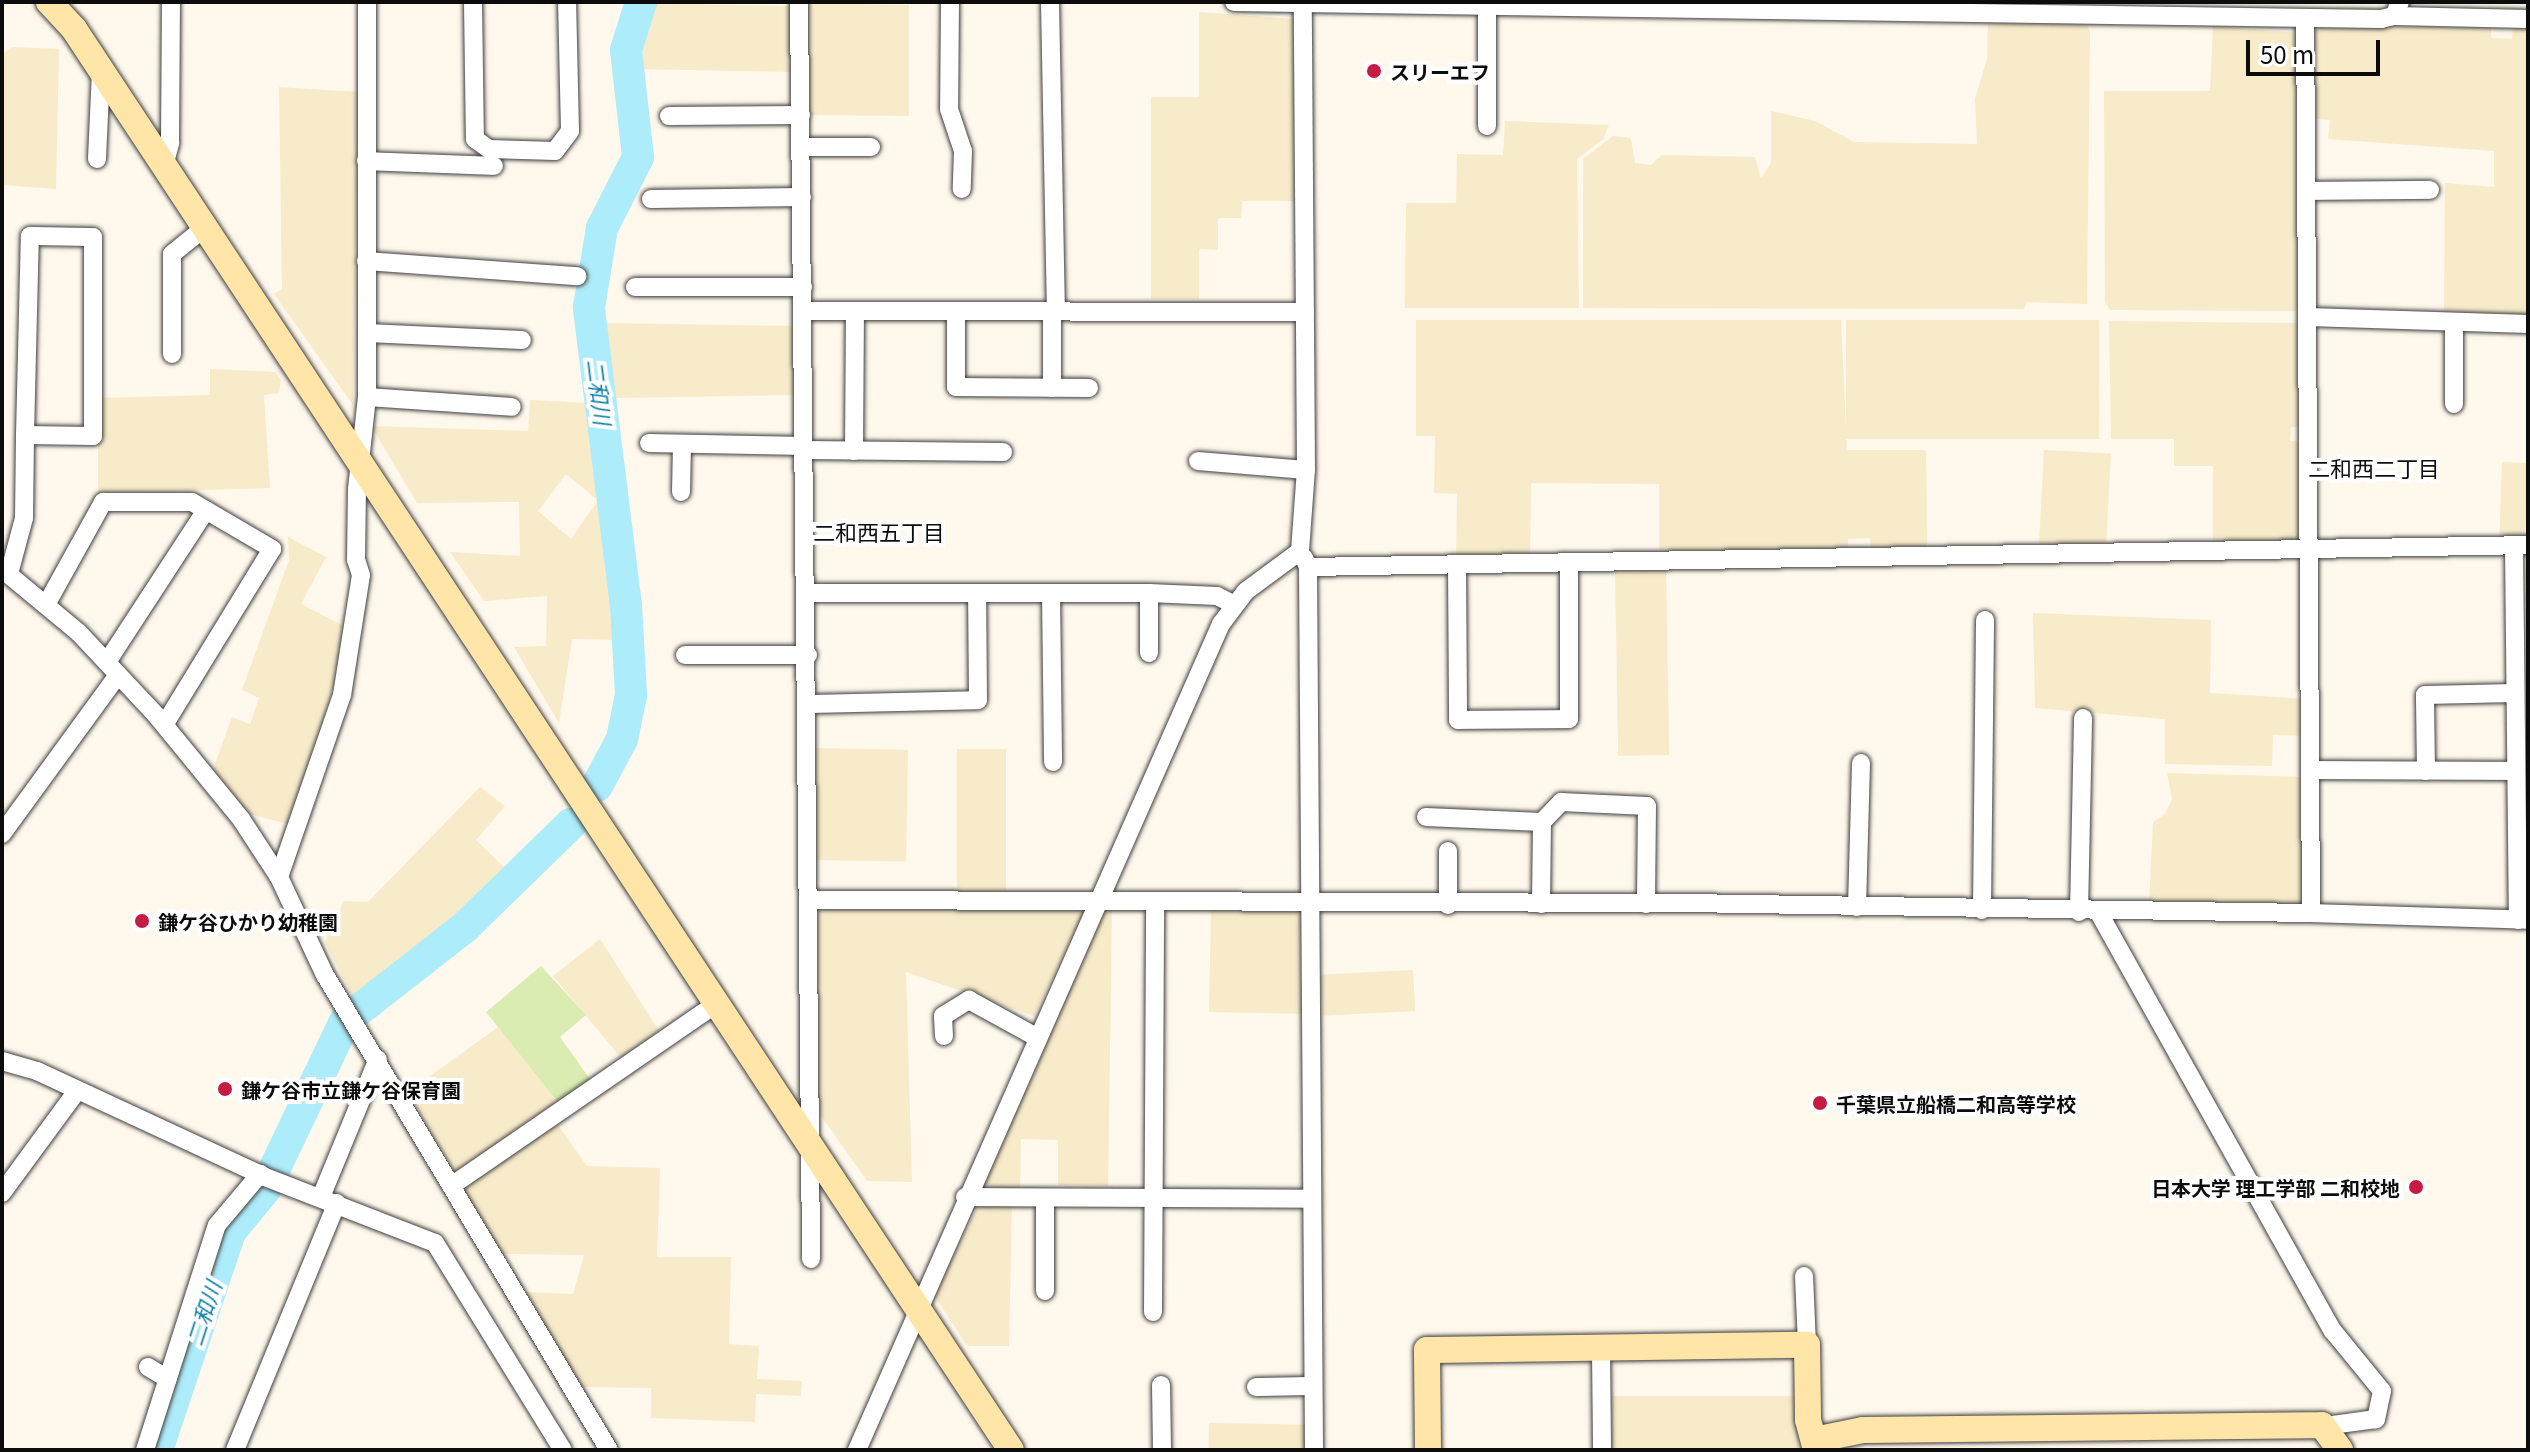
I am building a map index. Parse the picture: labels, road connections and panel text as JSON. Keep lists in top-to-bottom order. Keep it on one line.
{"districts":["二和西二丁目","二和西五丁目"],"water":["二和川"],"places":["スリーエフ","鎌ケ谷ひかり幼稚園","鎌ケ谷市立鎌ケ谷保育園","千葉県立船橋二和高等学校","日本大学 理工学部 二和校地"],"scale_bar":"50 m"}
